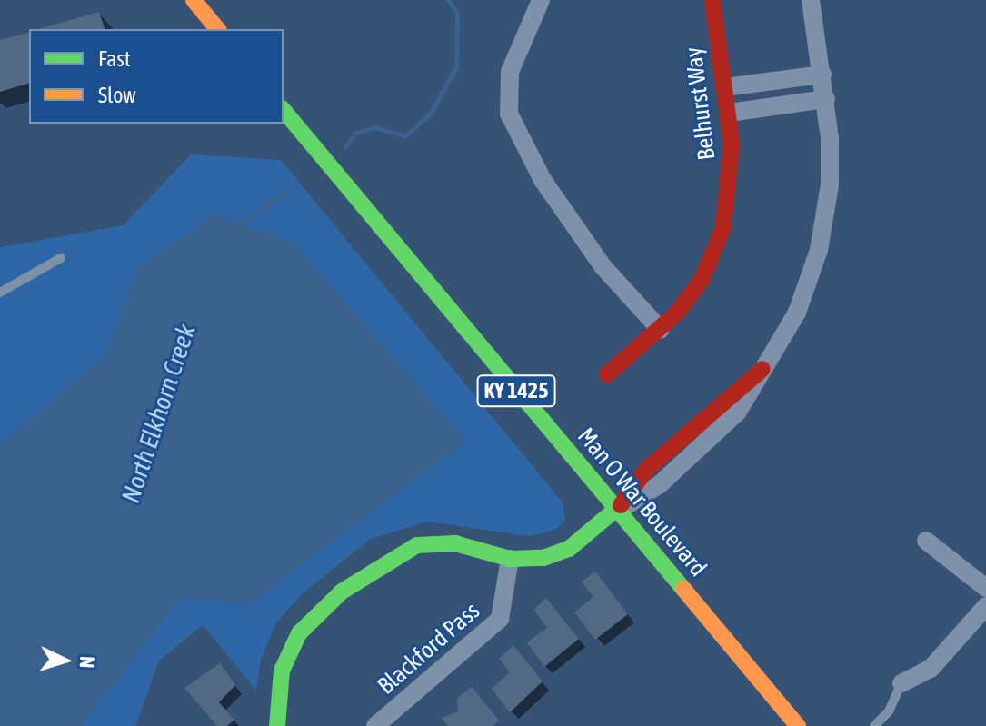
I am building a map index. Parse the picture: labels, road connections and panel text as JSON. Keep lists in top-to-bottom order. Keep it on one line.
{"streets":{"street":["Belhurst Way","KY 1425","Man O War Boulevard","Blackford Pass"]},"water":["North Elkhorn Creek"],"legend":["Fast","Slow"],"north":"right"}
